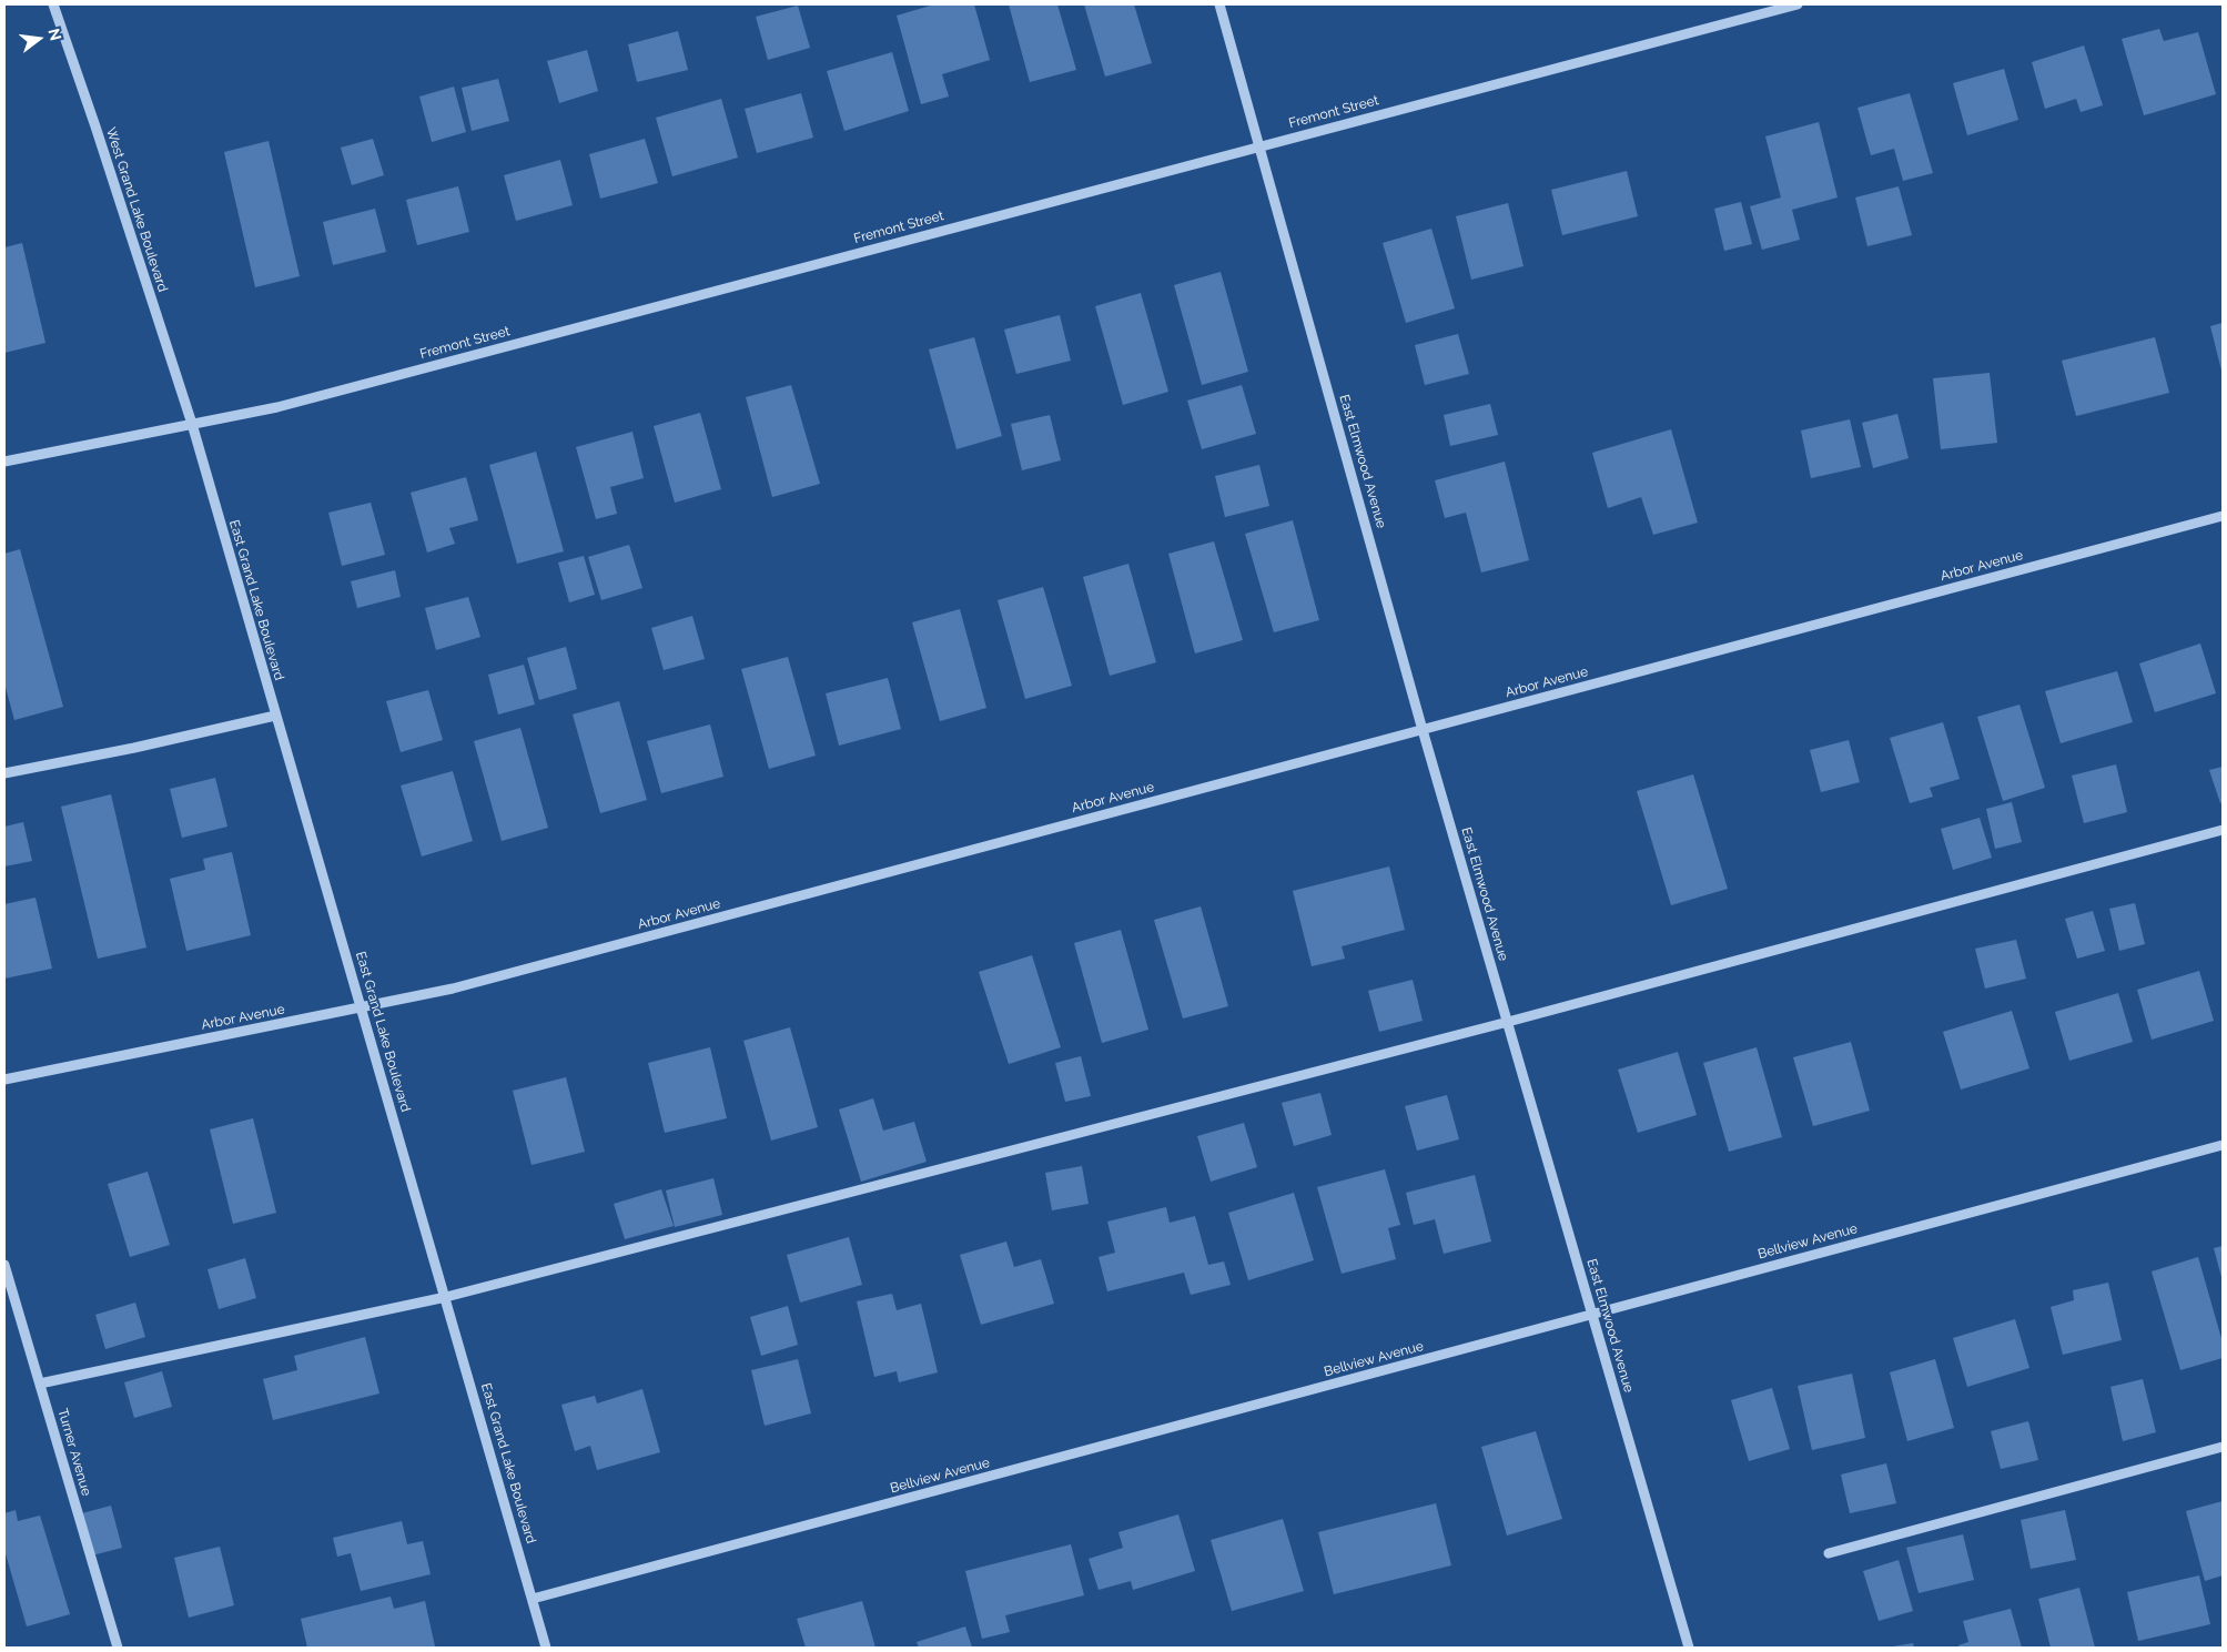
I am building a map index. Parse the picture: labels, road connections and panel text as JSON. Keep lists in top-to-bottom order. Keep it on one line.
{"streets":{"street":["Fremont Street","West Grand Lake Boulevard","East Elmwood Avenue","Arbor Avenue","East Grand Lake Boulevard","Bellview Avenue","Turner Avenue"]},"crossings":[["Fremont Street","West Grand Lake Boulevard"],["Fremont Street","East Elmwood Avenue"],["Fremont Street","East Grand Lake Boulevard"],["West Grand Lake Boulevard","East Grand Lake Boulevard"],["East Elmwood Avenue","Arbor Avenue"],["East Elmwood Avenue","Bellview Avenue"],["Arbor Avenue","East Grand Lake Boulevard"],["East Grand Lake Boulevard","Bellview Avenue"]],"north":"right"}
